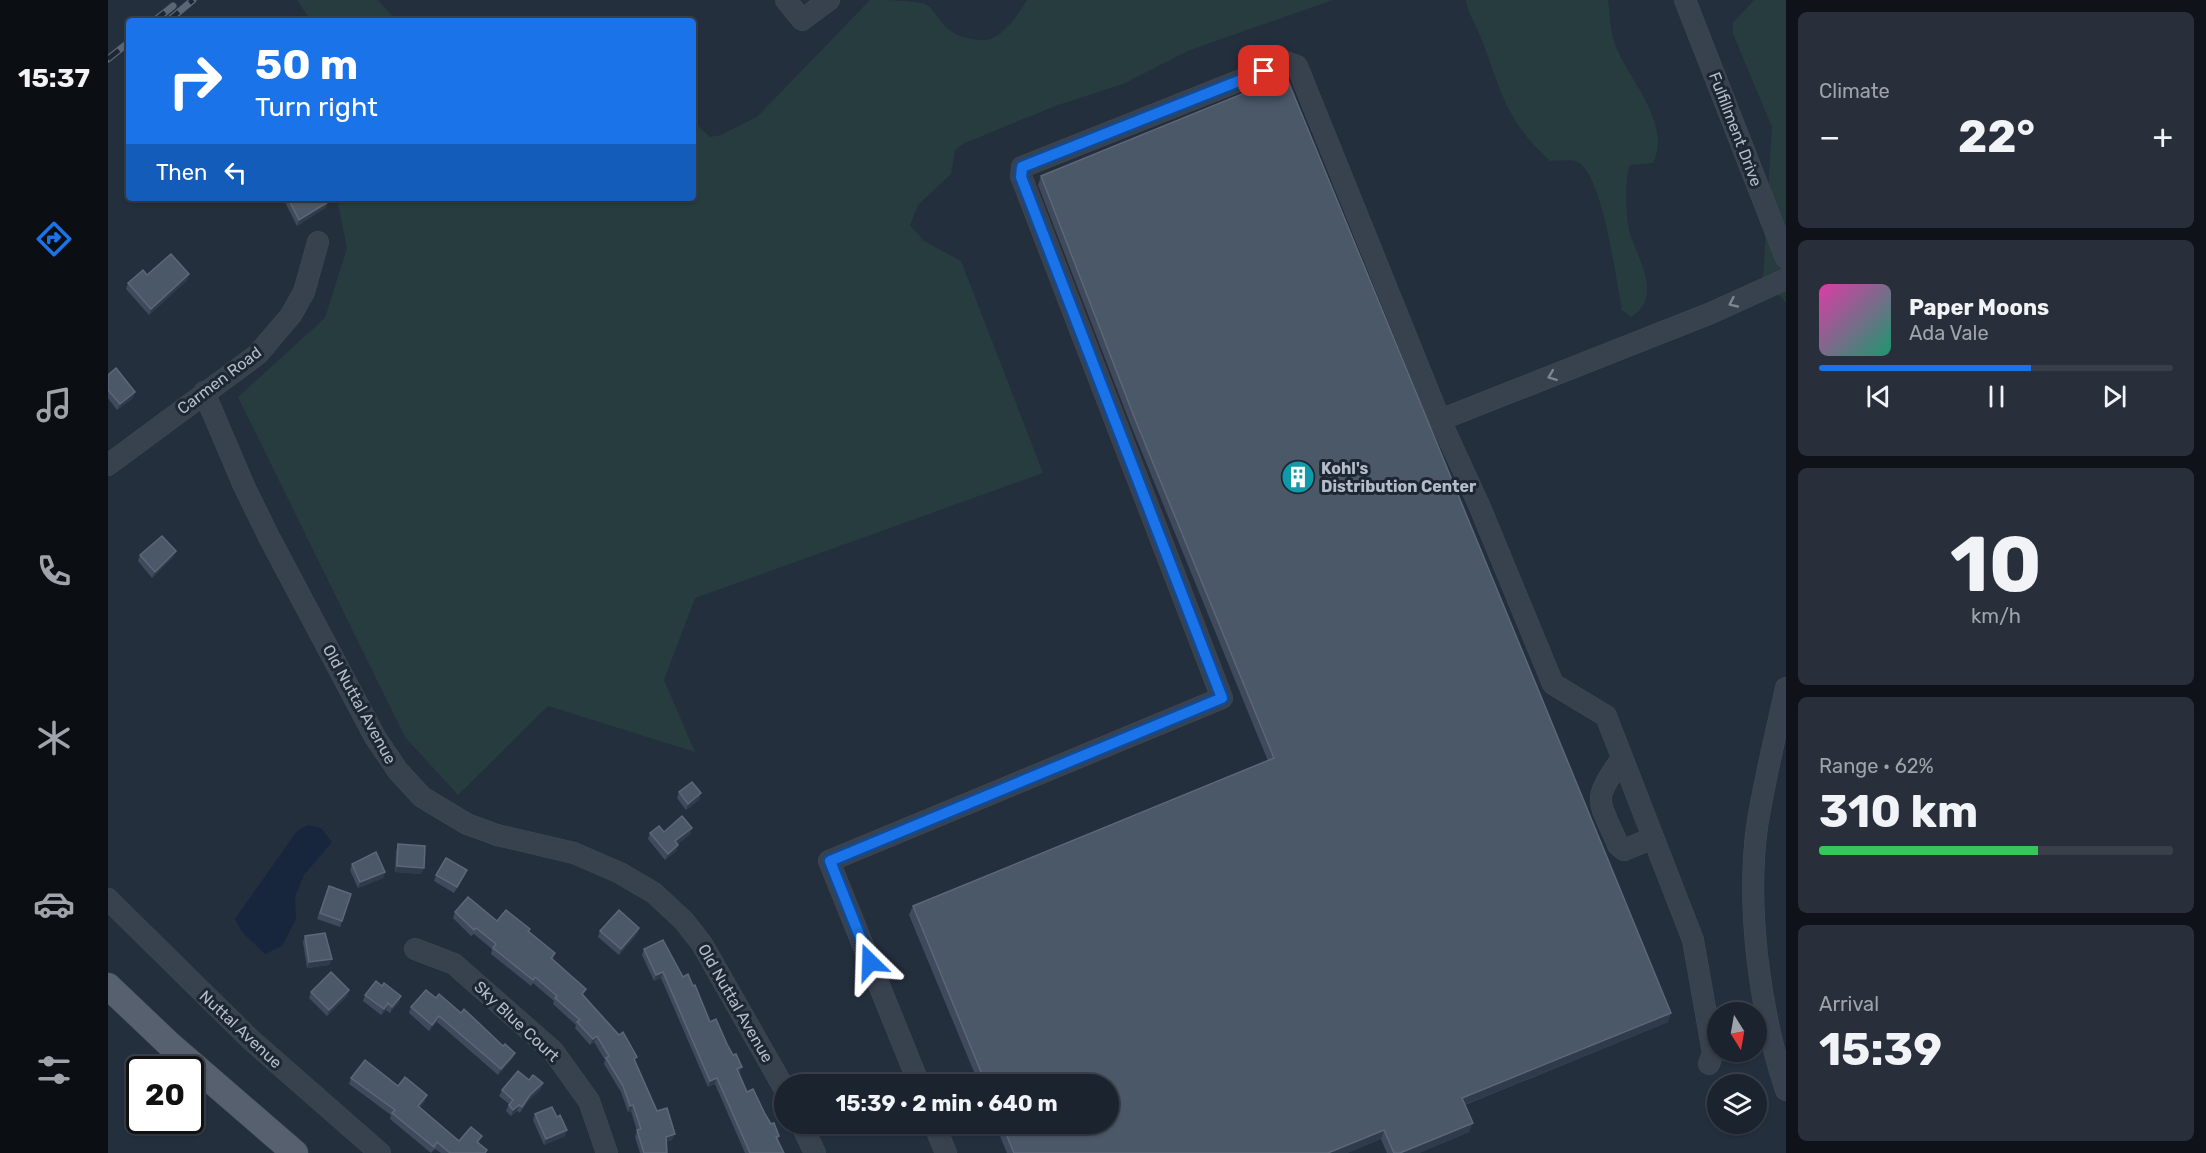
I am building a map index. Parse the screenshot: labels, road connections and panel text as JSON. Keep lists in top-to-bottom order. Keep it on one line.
{"streets":{"street":["Fulfillment Drive","Carmen Road","Old Nuttal Avenue","Sky Blue Court","Nuttal Avenue"]},"crossings":[["Carmen Road","Old Nuttal Avenue"]],"places":{"building":["Kohl's Distribution Center"]},"north":"bottom","page":{"tabs":"15:37","tile":["Climate",["10","km/h"],["Range · 62%","310 km"],["Arrival","15:39"]],"turn":["50 m","Turn right"],"heat":["−","22°","+"],"then":"Then","song":["Paper Moons","Ada Vale"],"limit":"20","trip":"15:39 · 2 min · 640 m"}}
